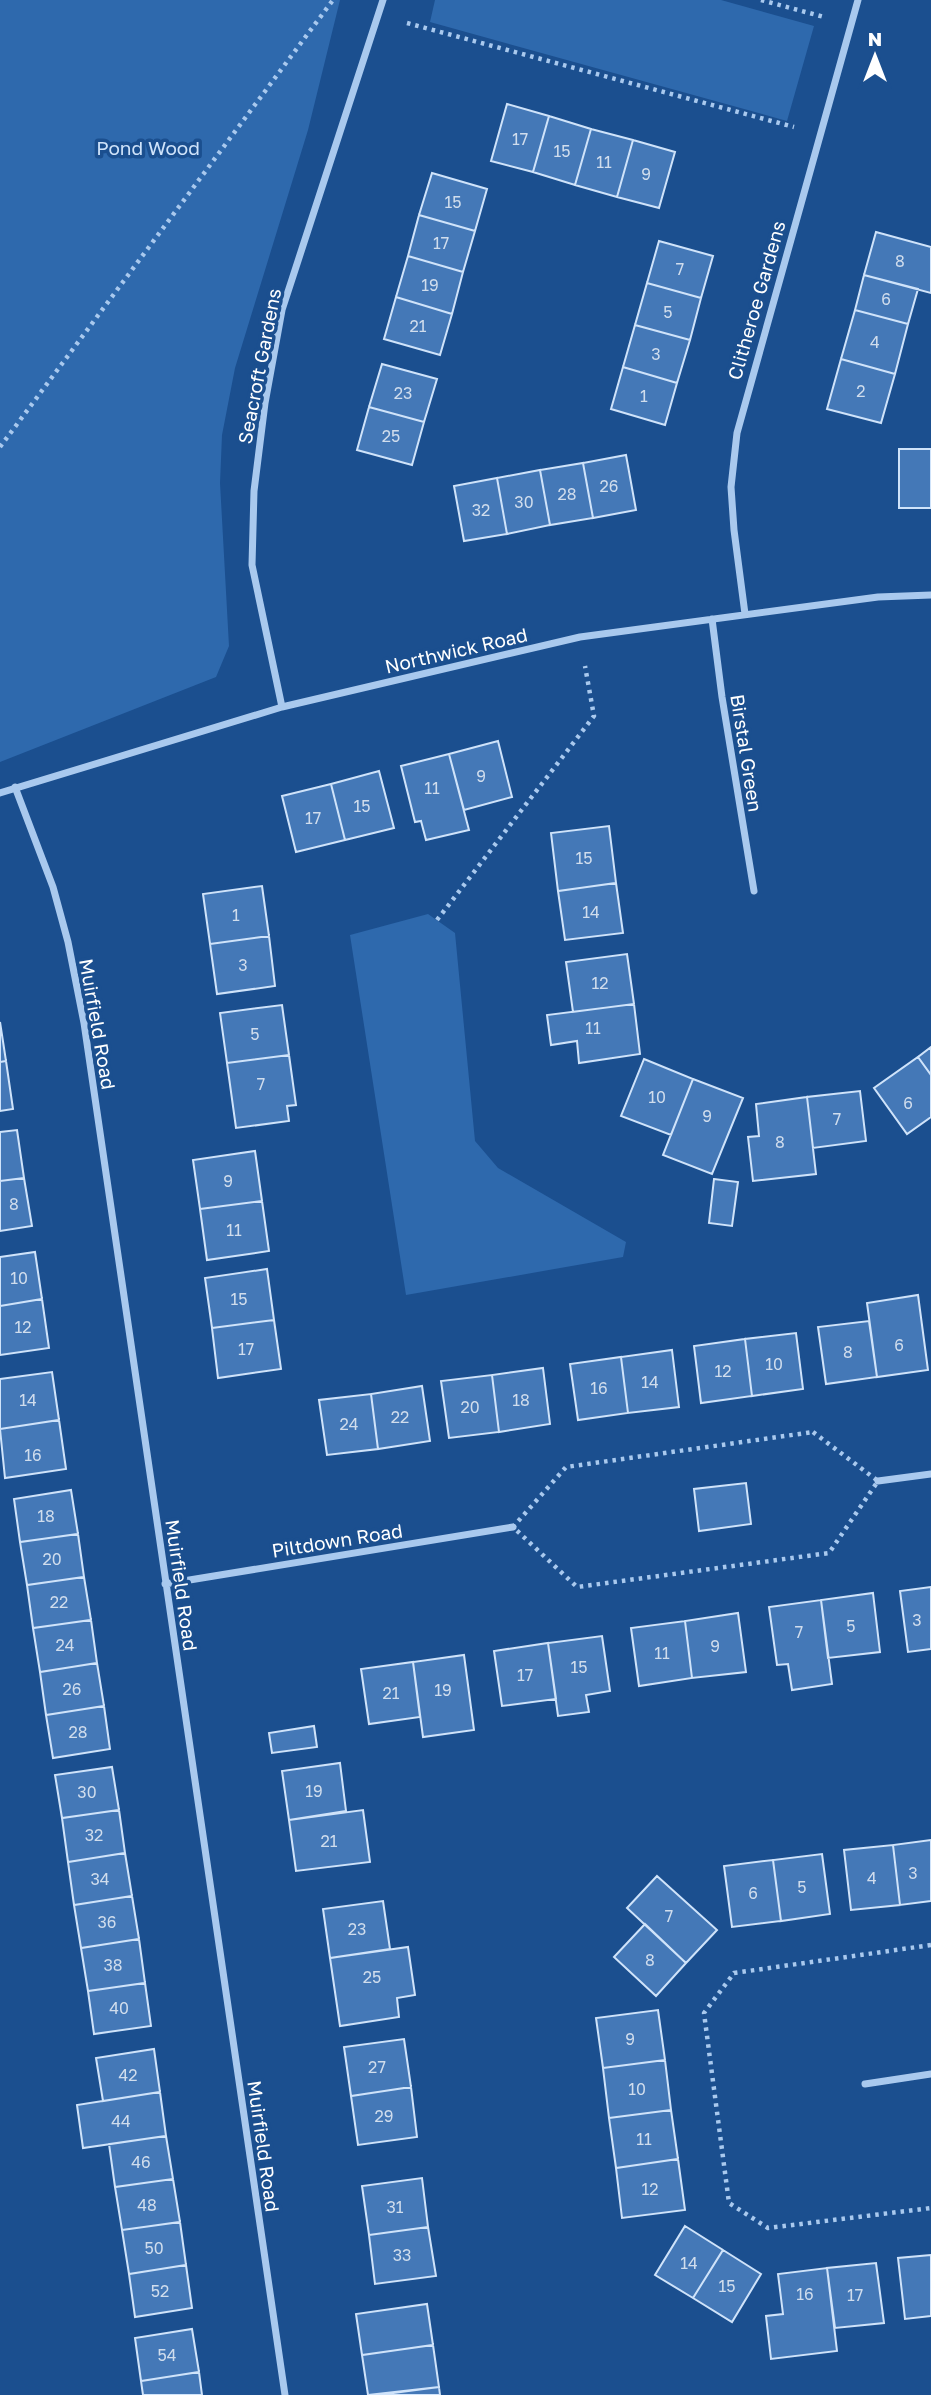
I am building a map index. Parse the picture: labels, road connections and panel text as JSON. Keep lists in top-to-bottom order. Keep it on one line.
{"streets":{"street":["Clitheroe Gardens","Seacroft Gardens","Northwick Road","Birstal Green","Muirfield Road","Piltdown Road"]},"crossings":[["Clitheroe Gardens","Northwick Road"],["Seacroft Gardens","Northwick Road"],["Northwick Road","Birstal Green"],["Northwick Road","Muirfield Road"],["Muirfield Road","Piltdown Road"]],"parks":["Pond Wood"],"house_numbers":["17","15","11","9","15","17","8","7","19","6","5","21","4","3","2","23","1","25","26","28","30","32","9","11","15","17","15","14","1","3","12","11","5","7","10","6","9","7","8","9","8","11","10","15","12","6","17","8","10","12","14","16","14","18","20","22","24","16","18","20","22","3","5","7","24","9","11","15","17","26","19","21","28","19","30","32","21","3","4","34","5","6","7","36","23","8","38","25","40","9","27","42","10","29","44","11","46","12","48","31","50","33","14","15","52","16","17","54"],"north":"top"}
